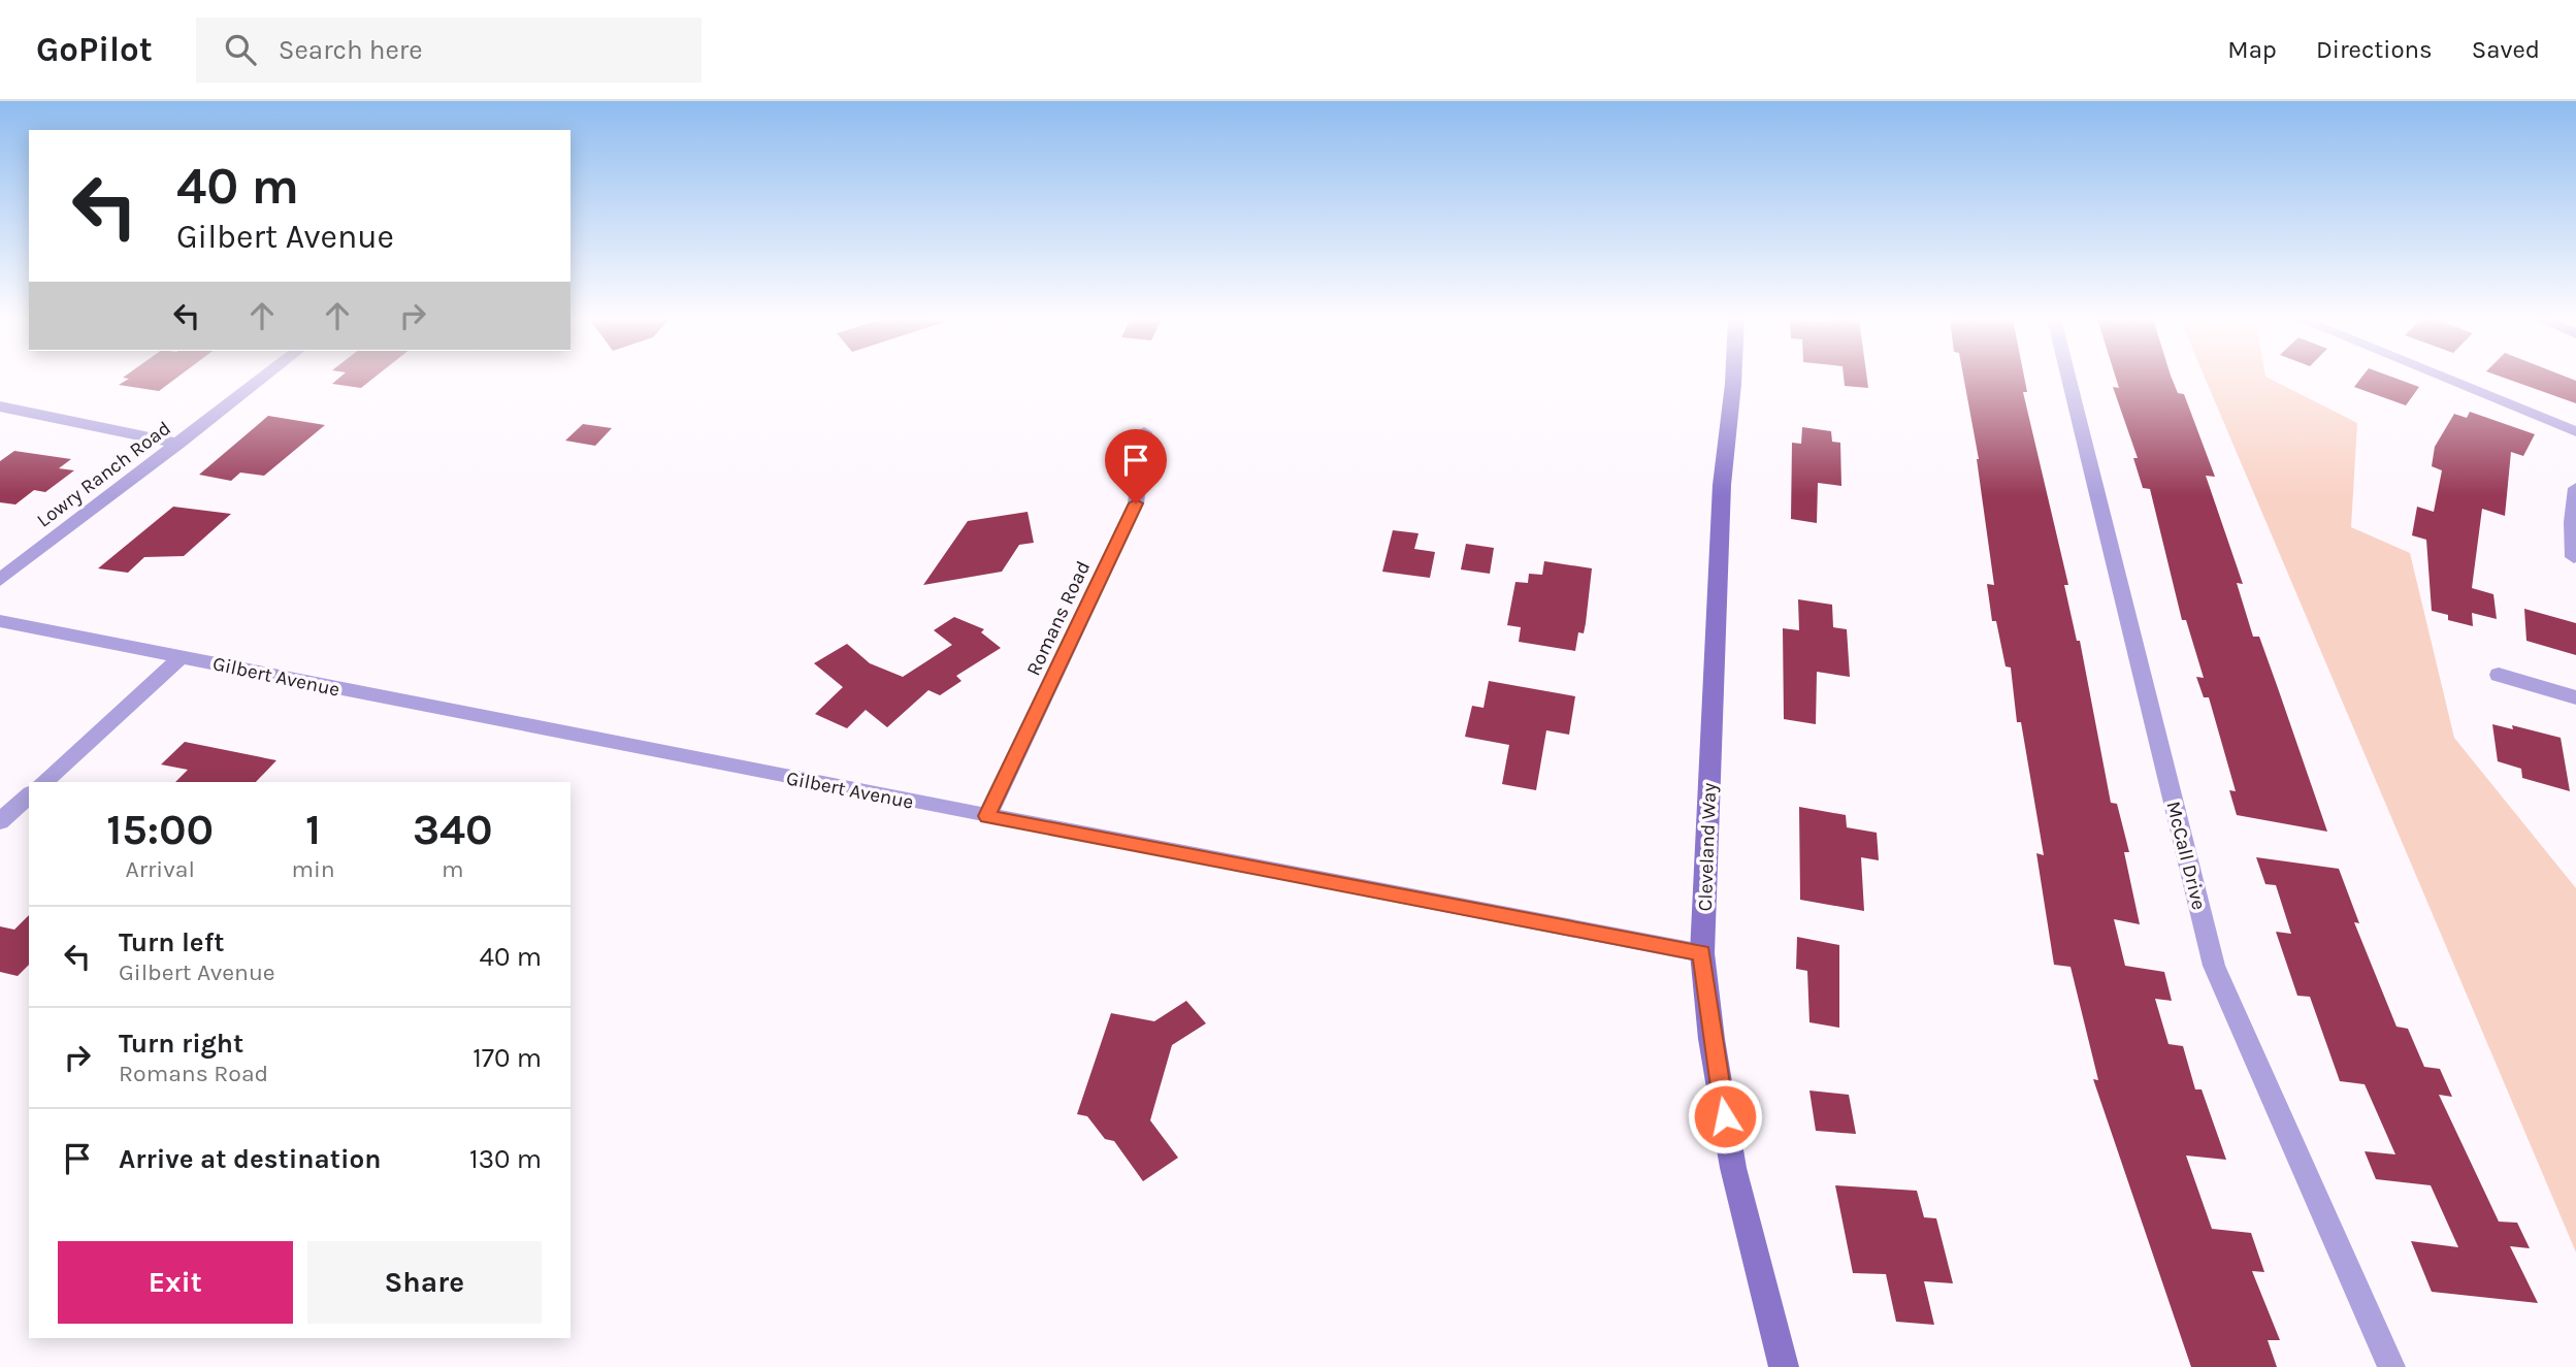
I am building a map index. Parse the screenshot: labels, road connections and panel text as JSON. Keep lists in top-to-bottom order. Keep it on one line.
{"streets":{"street":["Lowry Ranch Road","Romans Road","Gilbert Avenue","Cleveland Way","McCall Drive"]},"crossings":[["Romans Road","Gilbert Avenue"],["Gilbert Avenue","Cleveland Way"]],"page":{"header":"GoPilot","search":"Search here","nav":["Map","Directions","Saved"],"turn":["40 m","Gilbert Avenue"],"eta":["15:00","Arrival","1","min","340","m"],"list":[{"name":"Turn left","note":"Gilbert Avenue","value":"40 m"},{"name":"Turn right","note":"Romans Road","value":"170 m"},{"name":"Arrive at destination","value":"130 m"}],"buttons":["Exit","Share"]}}
